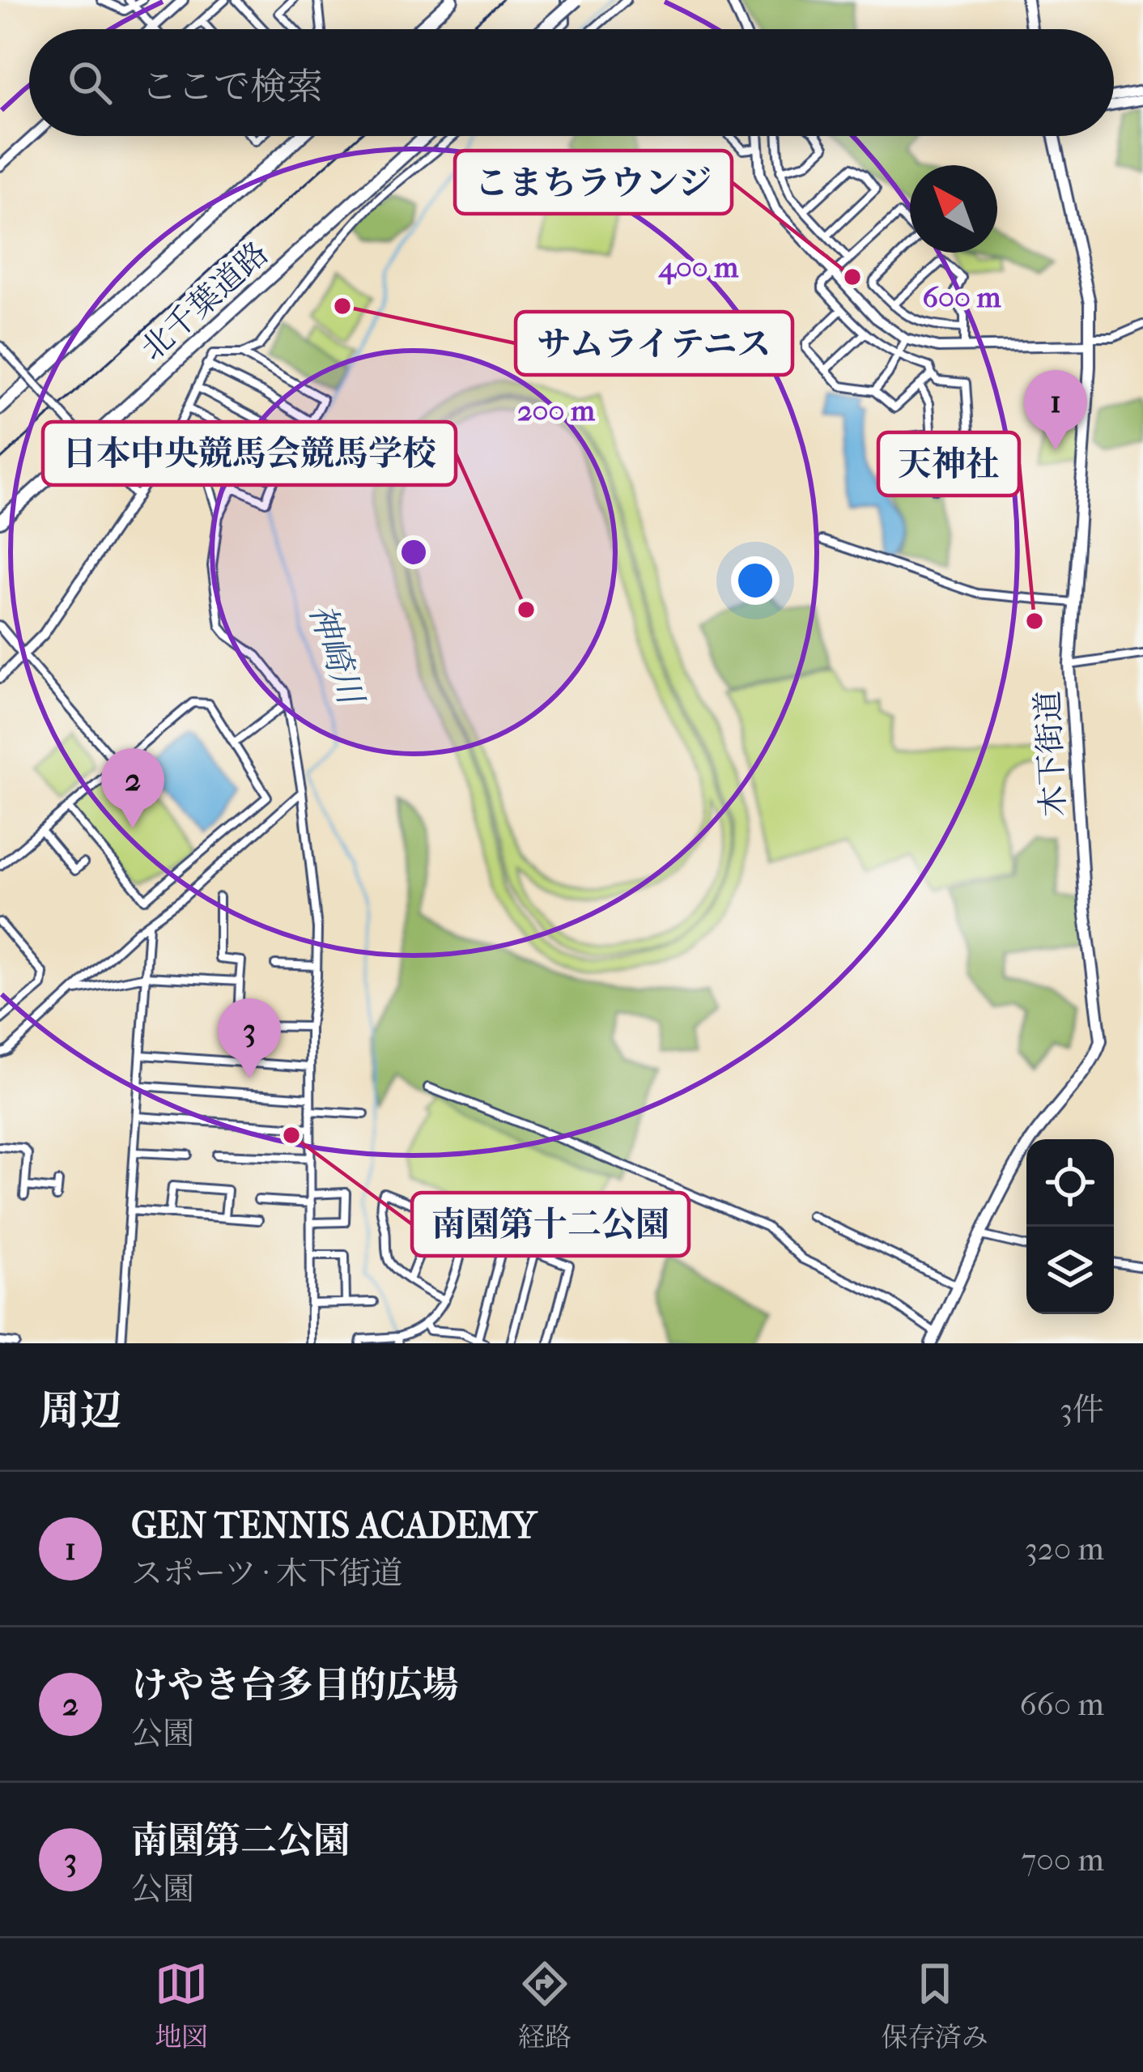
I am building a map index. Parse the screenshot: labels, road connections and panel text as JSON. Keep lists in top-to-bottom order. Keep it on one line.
{"streets":{"highway":["北千葉道路"],"main road":["木下街道"]},"water":["神崎川"],"places":["こまちラウンジ","サムライテニス","日本中央競馬会競馬学校","天神社","南園第十二公園"],"north":"top left","page":{"search":"ここで検索","pins":["1","2","3"],"heading":["周辺","3件"],"list":[{"mark":"1","name":"GEN TENNIS ACADEMY","note":"スポーツ · 木下街道","value":"320 m"},{"mark":"2","name":"けやき台多目的広場","note":"公園","value":"660 m"},{"mark":"3","name":"南園第二公園","note":"公園","value":"700 m"}],"nav":["地図","経路","保存済み"]},"rings":["400 m","600 m","200 m"]}
